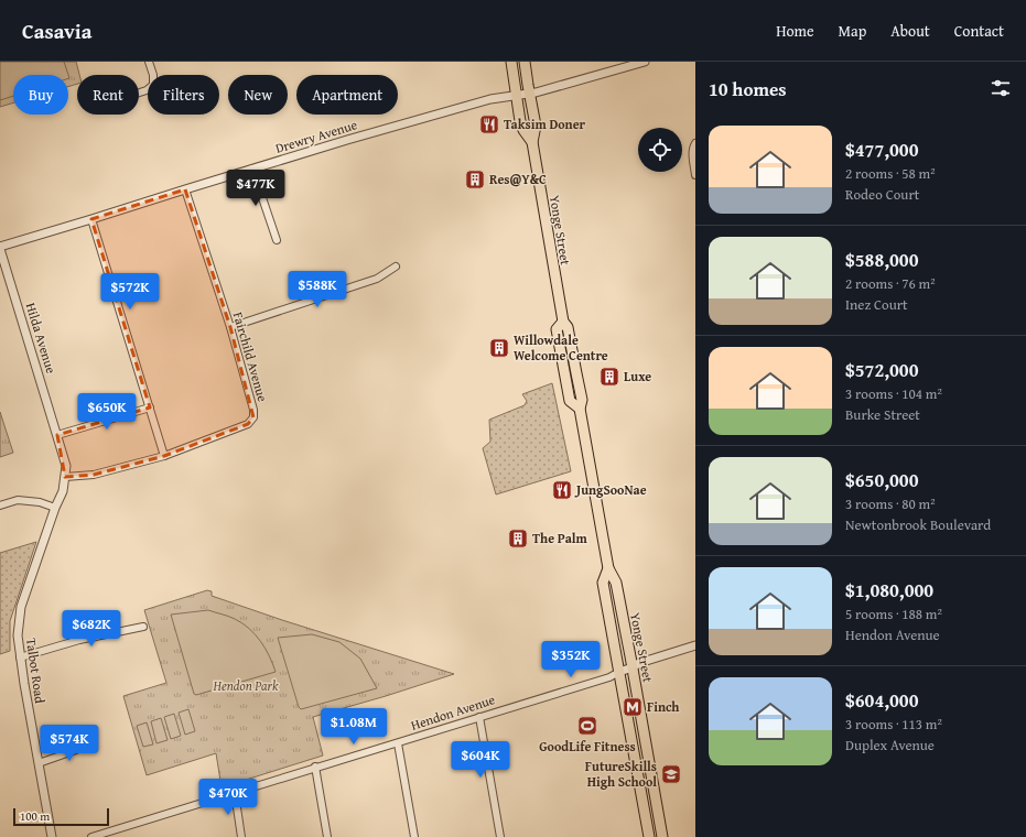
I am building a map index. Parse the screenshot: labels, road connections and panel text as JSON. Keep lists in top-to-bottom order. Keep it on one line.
{"streets":{"main road":["Yonge Street"],"street":["Drewry Avenue","Hilda Avenue","Fairchild Avenue","Talbot Road","Hendon Avenue"]},"crossings":[["Drewry Avenue","Yonge Street"],["Drewry Avenue","Hilda Avenue"],["Drewry Avenue","Fairchild Avenue"],["Yonge Street","Hendon Avenue"],["Hilda Avenue","Talbot Road"],["Fairchild Avenue","Talbot Road"]],"parks":["Hendon Park"],"places":{"restaurant":["Taksim Doner","JungSooNae"],"building":["Res@Y&C","Willowdale Welcome Centre","Luxe","The Palm"],"metro station":["Finch"],"sports":["GoodLife Fitness"],"school or university":["FutureSkills High School"]},"scale_bar":"100 m","page":{"header":"Casavia","nav":["Home","Map","About","Contact"],"heading":"10 homes","chip":["Buy","Rent","Filters","New","Apartment"],"list":[{"name":"$477,000","note":"2 rooms · 58 m² · Rodeo Court"},{"name":"$588,000","note":"2 rooms · 76 m² · Inez Court"},{"name":"$572,000","note":"3 rooms · 104 m² · Burke Street"},{"name":"$650,000","note":"3 rooms · 80 m² · Newtonbrook Boulevard"},{"name":"$1,080,000","note":"5 rooms · 188 m² · Hendon Avenue"},{"name":"$604,000","note":"3 rooms · 113 m² · Duplex Avenue"}],"price":["$477K","$588K","$572K","$650K","$682K","$352K","$1.08M","$574K","$604K","$470K"],"scale":"100 m"}}
